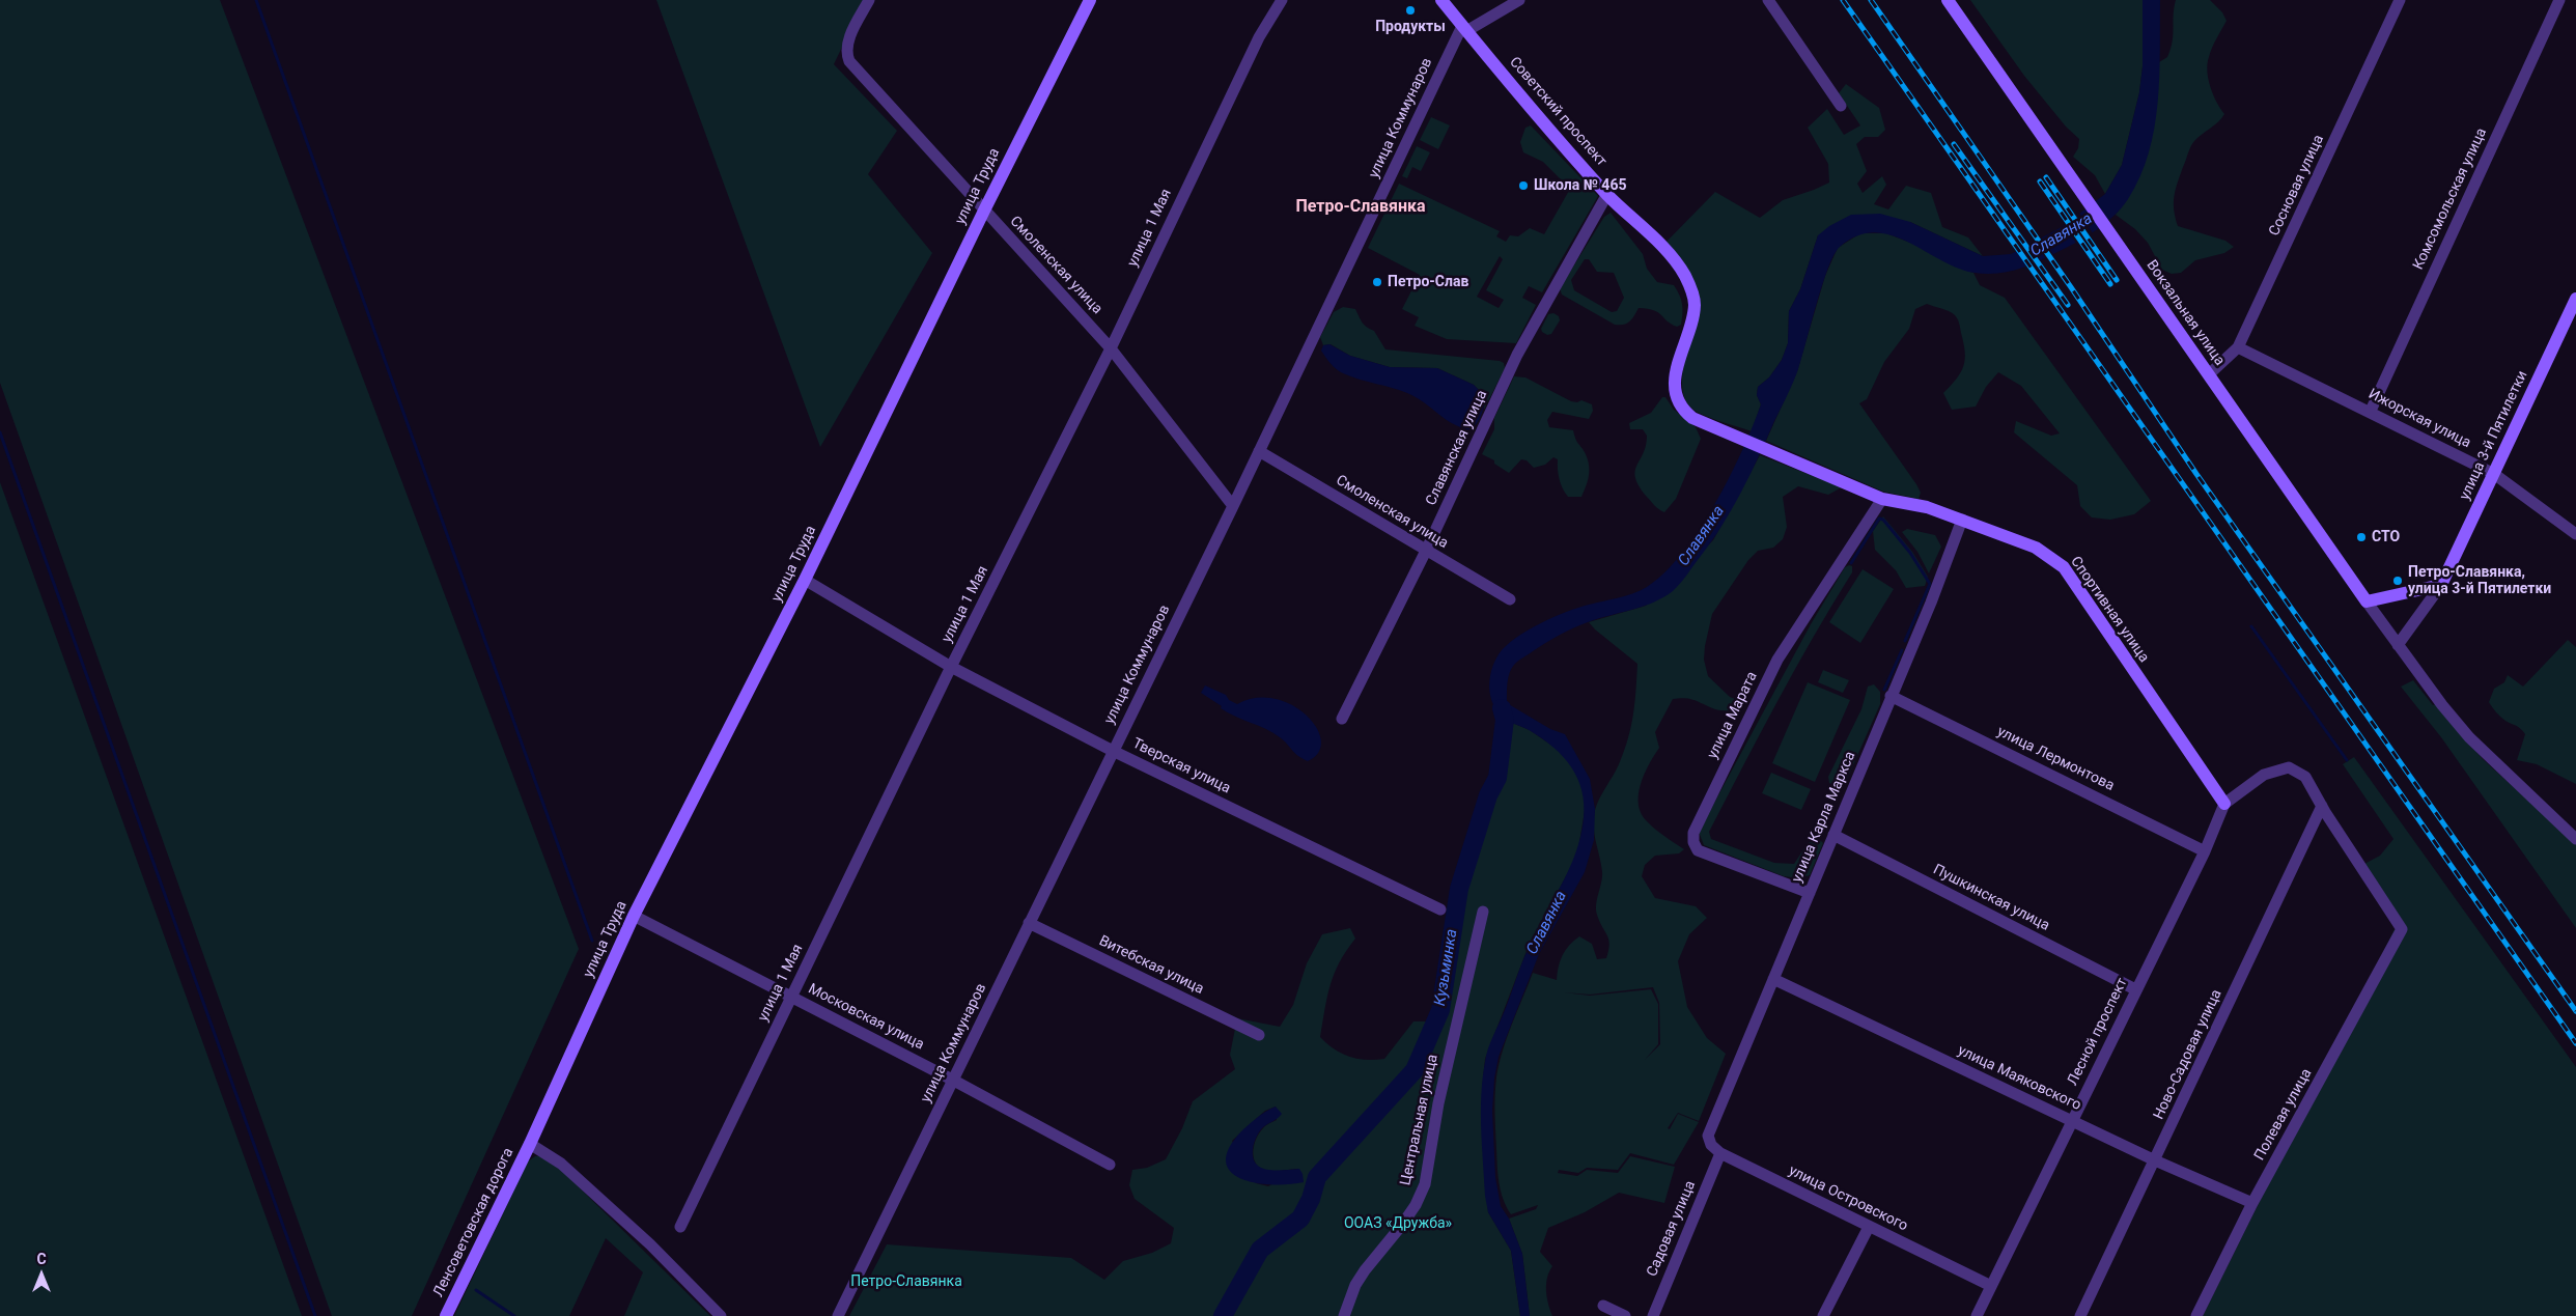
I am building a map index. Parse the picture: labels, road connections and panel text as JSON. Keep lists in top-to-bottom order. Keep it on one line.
{"streets":{"street":["Советский проспект","улица Коммунаров","Сосновая улица","улица Труда","Комсомольская улица","улица 1 Мая","Смоленская улица","Вокзальная улица","Ижорская улица","улица 3-й Пятилетки","Славянская улица","Спортивная улица","улица Марата","улица Лермонтова","Тверская улица","улица Карла Маркса","Пушкинская улица","Витебская улица","Московская улица","Лесной проспект","Ново-Садовая улица","улица Маяковского","Полевая улица","Центральная улица","улица Островского","Ленсоветовская дорога","Садовая улица"]},"crossings":[["Советский проспект","улица Коммунаров"],["Советский проспект","Славянская улица"],["Советский проспект","Спортивная улица"],["Советский проспект","улица Марата"],["улица Коммунаров","Смоленская улица"],["улица Коммунаров","Тверская улица"],["улица Коммунаров","Витебская улица"],["улица Коммунаров","Московская улица"],["Сосновая улица","Вокзальная улица"],["Сосновая улица","Ижорская улица"],["улица Труда","Смоленская улица"],["улица Труда","Тверская улица"],["улица Труда","Московская улица"],["улица Труда","Ленсоветовская дорога"],["Комсомольская улица","Ижорская улица"],["улица 1 Мая","Смоленская улица"],["улица 1 Мая","Тверская улица"],["улица 1 Мая","Московская улица"],["Смоленская улица","Славянская улица"],["Вокзальная улица","улица 3-й Пятилетки"],["Ижорская улица","улица 3-й Пятилетки"],["Спортивная улица","улица Марата"],["Спортивная улица","улица Карла Маркса"],["Спортивная улица","Лесной проспект"],["улица Марата","улица Карла Маркса"],["улица Лермонтова","улица Карла Маркса"],["улица Лермонтова","Лесной проспект"],["улица Карла Маркса","Пушкинская улица"],["улица Карла Маркса","улица Маяковского"],["улица Карла Маркса","улица Островского"],["улица Карла Маркса","Садовая улица"],["Пушкинская улица","Лесной проспект"],["Лесной проспект","улица Маяковского"],["Лесной проспект","улица Островского"],["Ново-Садовая улица","улица Маяковского"],["Ново-Садовая улица","Полевая улица"],["улица Маяковского","Полевая улица"],["улица Островского","Садовая улица"]],"districts":["Петро-Славянка"],"water":["Славянка","Кузьминка"],"parks":["ООАЗ «Дружба»","Петро-Славянка"],"places":["Продукты","Школа № 465","Петро-Слав","СТО","Петро-Славянка, улица 3-й Пятилетки"],"north":"top"}
